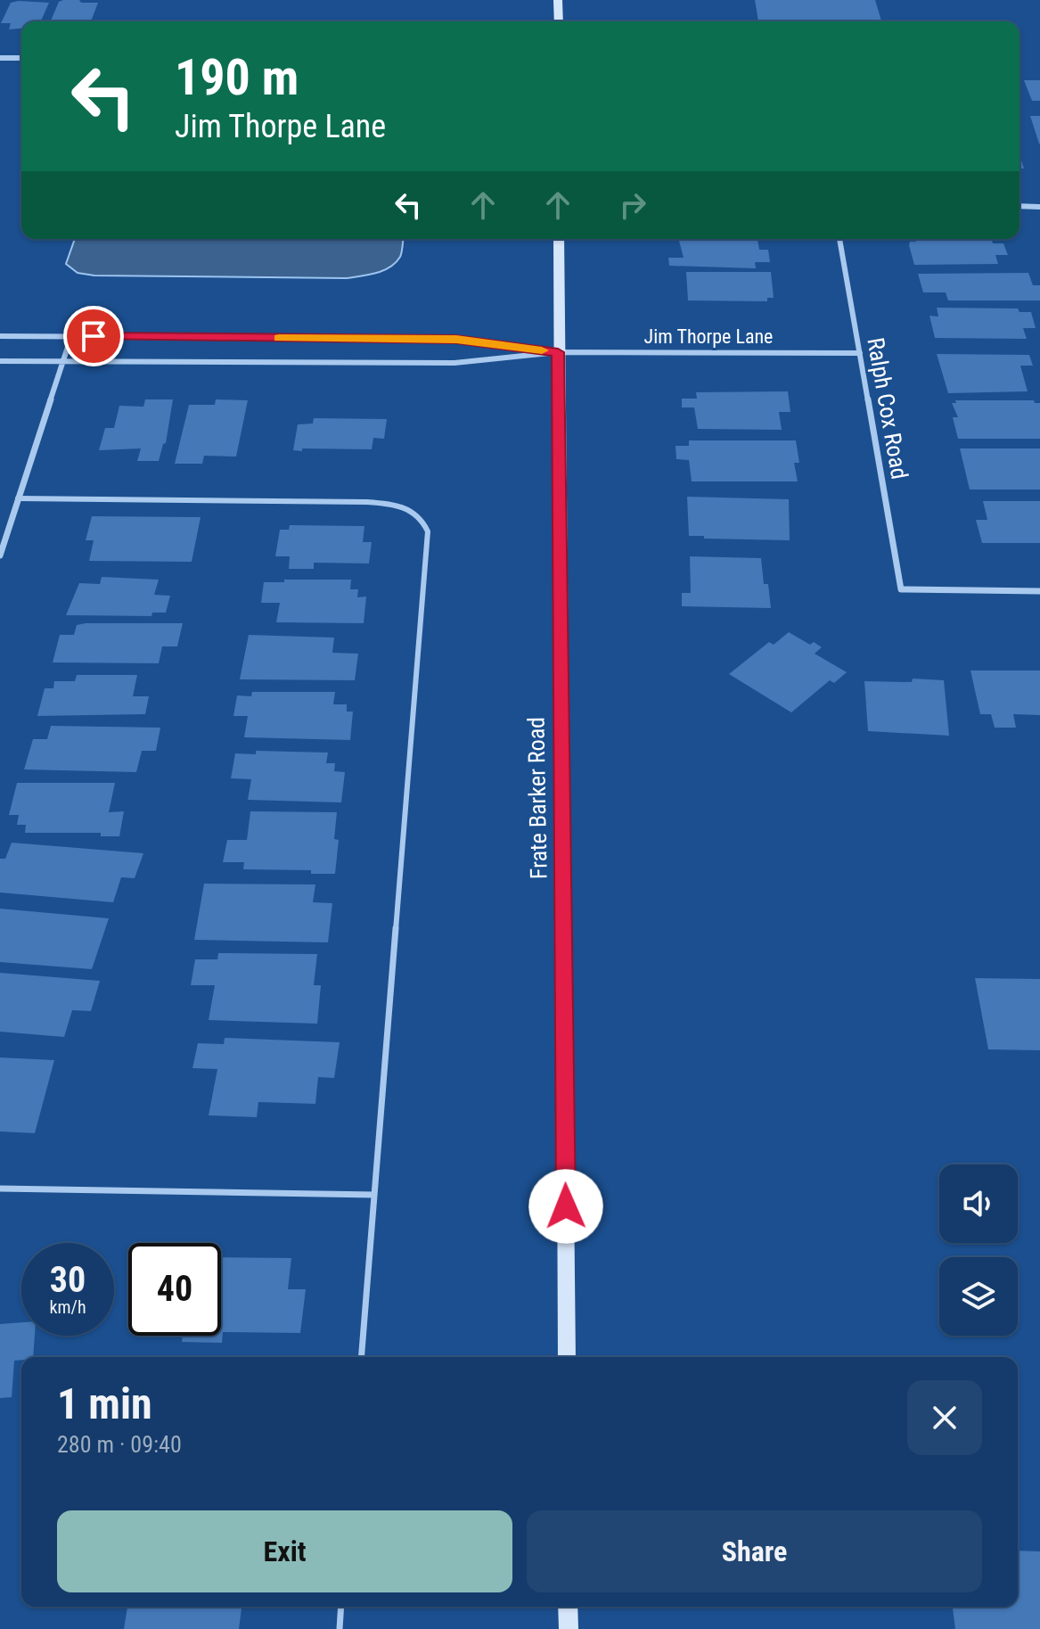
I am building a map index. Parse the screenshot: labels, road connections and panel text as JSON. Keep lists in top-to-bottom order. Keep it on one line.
{"streets":{"street":["Jim Thorpe Lane","Ralph Cox Road","Frate Barker Road"]},"crossings":[["Jim Thorpe Lane","Ralph Cox Road"],["Jim Thorpe Lane","Frate Barker Road"]],"page":{"turn":["190 m","Jim Thorpe Lane"],"speed":"30 km/h","limit":"40","heading":["1 min","280 m · 09:40"],"buttons":["Exit","Share"]}}
